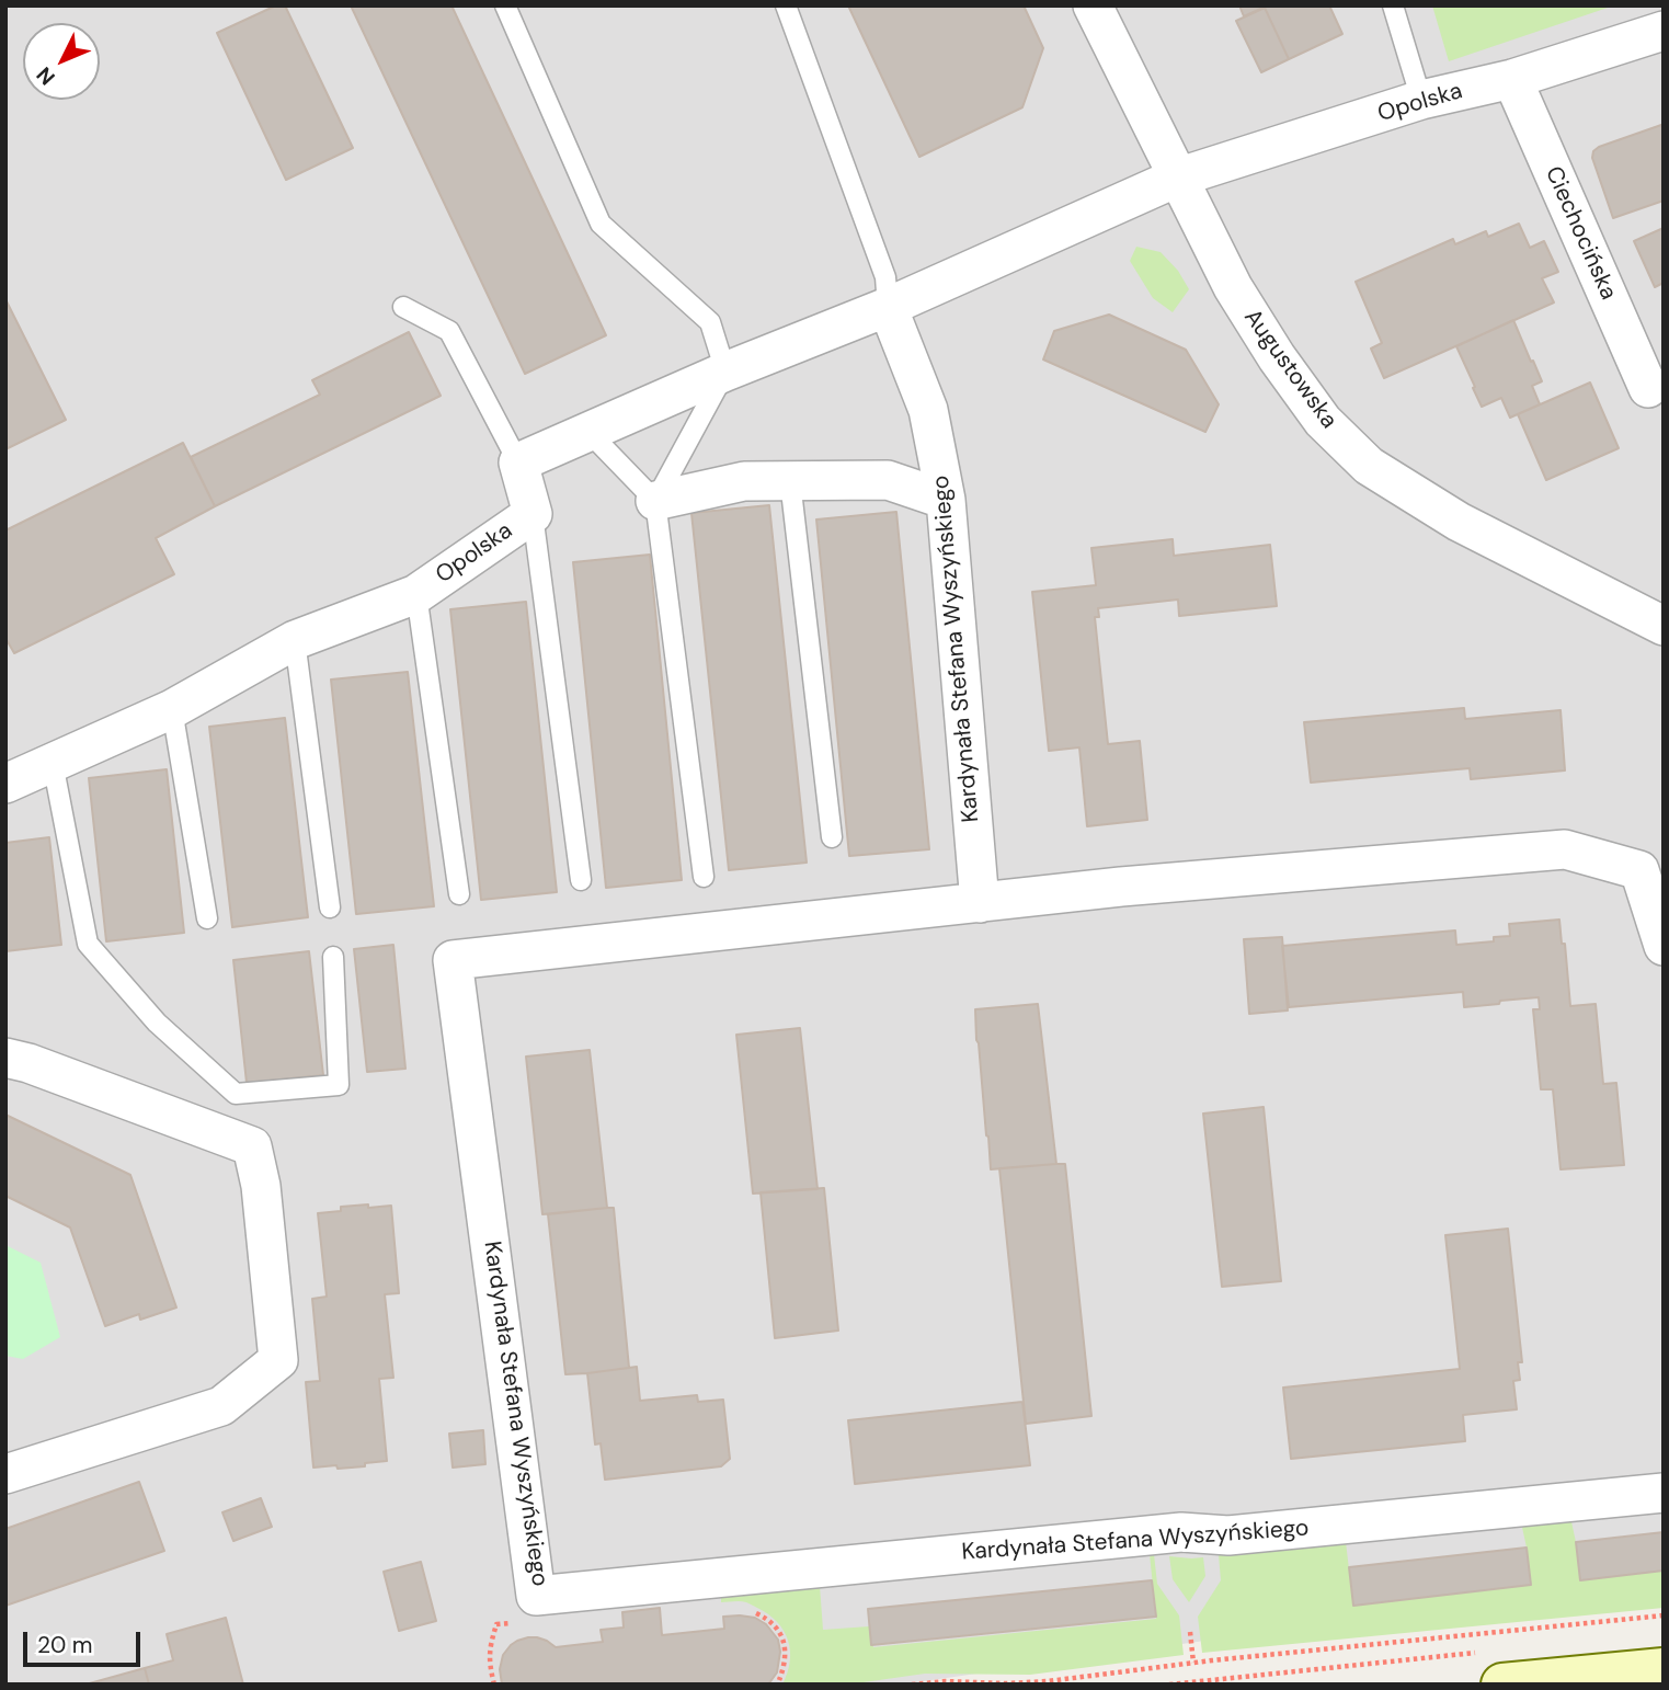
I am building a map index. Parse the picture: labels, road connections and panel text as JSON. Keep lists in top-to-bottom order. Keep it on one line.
{"streets":{"street":["Opolska","Ciechocińska","Augustowska","Kardynała Stefana Wyszyńskiego"]},"crossings":[["Opolska","Ciechocińska"],["Opolska","Augustowska"]],"scale_bar":"20 m","north":"bottom left"}
